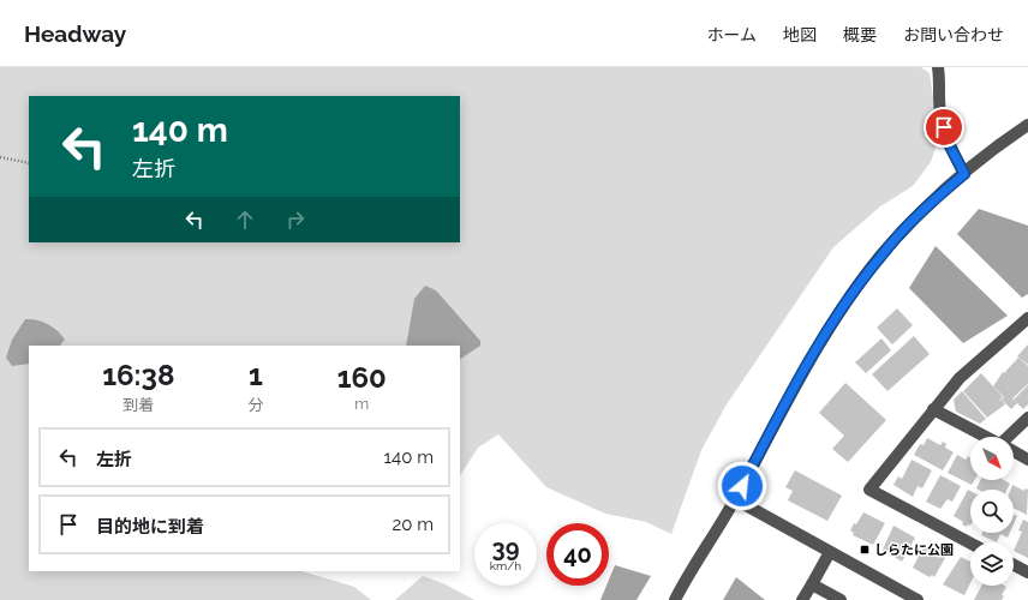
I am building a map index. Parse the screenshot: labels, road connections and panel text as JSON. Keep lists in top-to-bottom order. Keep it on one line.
{"places":{"transit":["しらたに公園"]},"north":"bottom right","page":{"header":"Headway","nav":["ホーム","地図","概要","お問い合わせ"],"turn":["140 m","左折"],"eta":["16:38","到着","1","分","160","m"],"list":[{"name":"左折","value":"140 m"},{"name":"目的地に到着","value":"20 m"}],"speed":"39 km/h","limit":"40"}}
